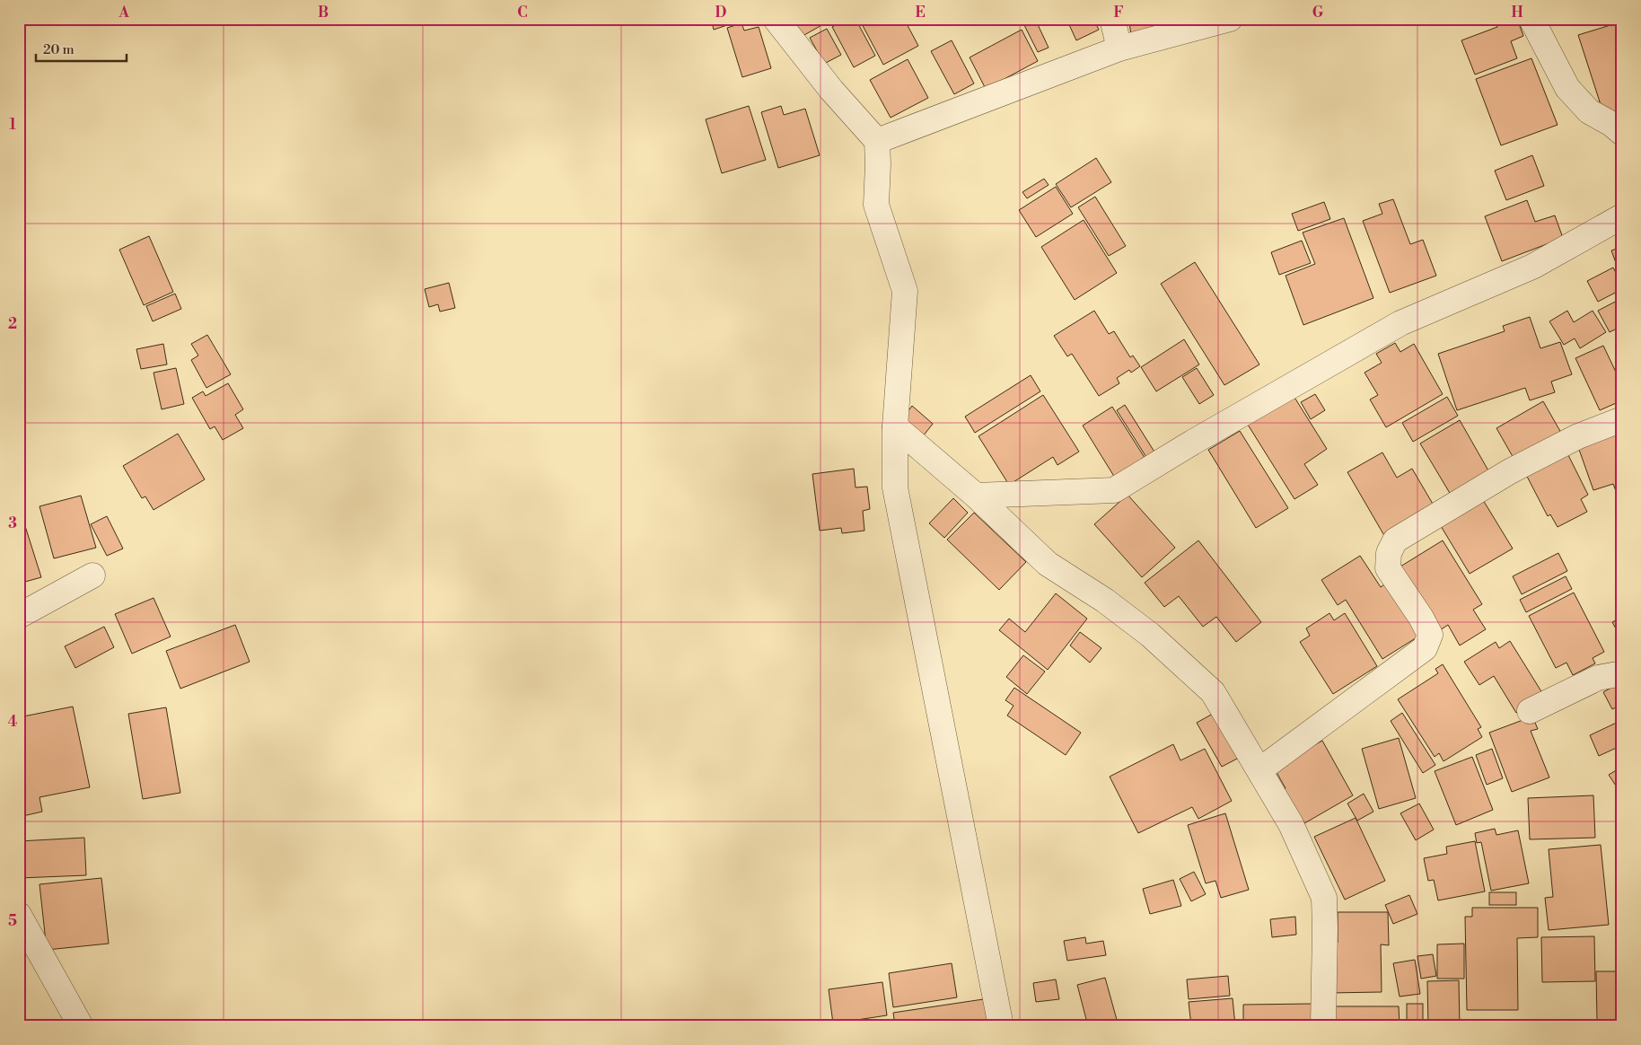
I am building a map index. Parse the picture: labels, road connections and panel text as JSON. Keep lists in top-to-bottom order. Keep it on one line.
{"scale_bar":"20 m","grid":{"columns":["A","B","C","D","E","F","G","H"],"rows":["1","2","3","4","5"]}}
